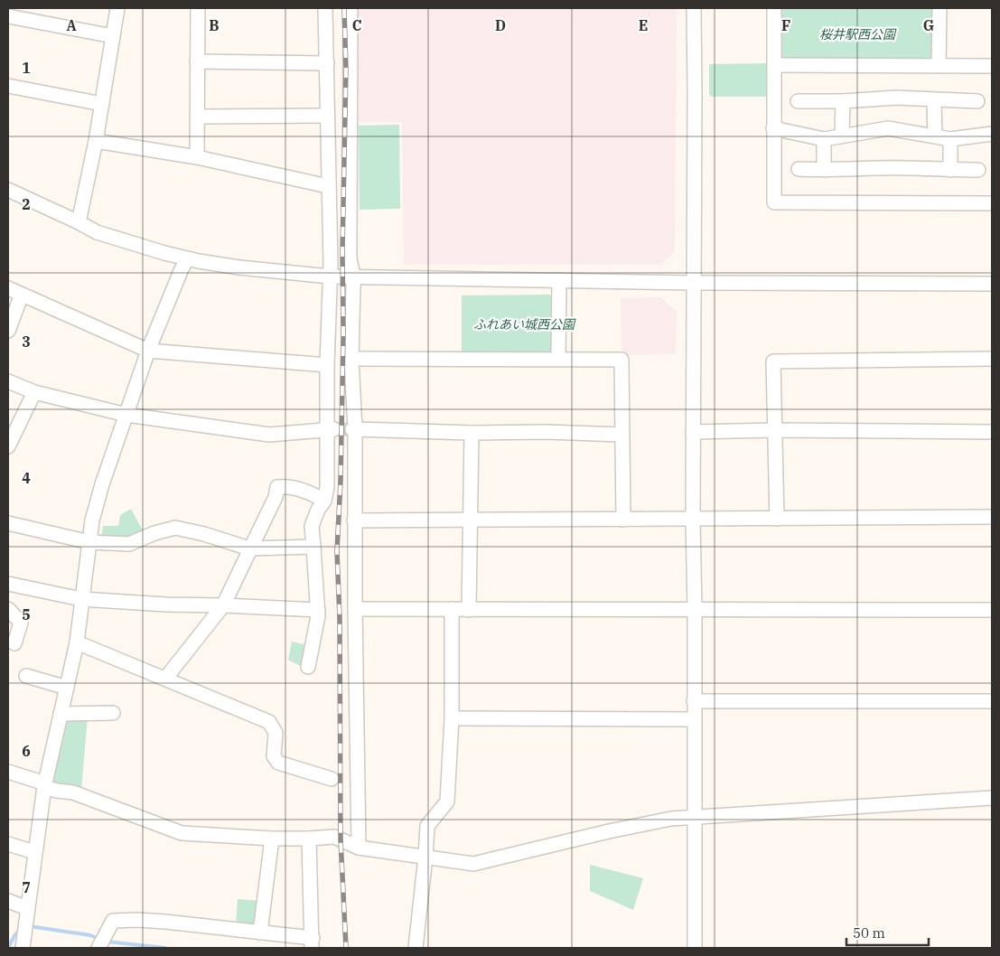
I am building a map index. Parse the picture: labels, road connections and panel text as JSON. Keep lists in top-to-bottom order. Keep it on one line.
{"parks":["桜井駅西公園","ふれあい城西公園"],"scale_bar":"50 m","grid":{"columns":["A","B","C","D","E","F","G"],"rows":["1","2","3","4","5","6","7"]}}
